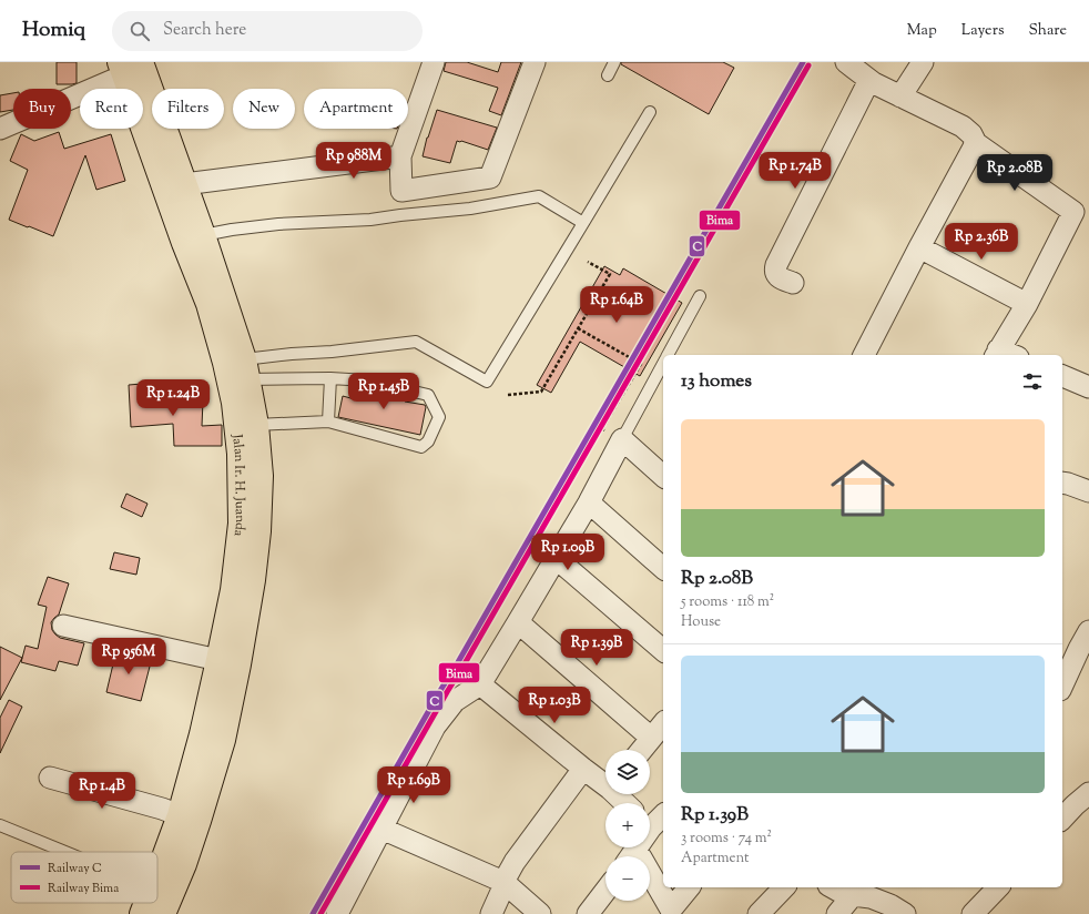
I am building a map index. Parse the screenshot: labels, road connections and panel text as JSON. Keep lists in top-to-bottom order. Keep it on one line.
{"streets":{"highway":["Jalan Ir. H. Juanda"]},"lines":["rail line C","rail line Bima"],"legend":["Railway C","Railway Bima"],"page":{"header":"Homiq","search":"Search here","nav":["Map","Layers","Share"],"chip":["Buy","Rent","Filters","New","Apartment"],"price":["Rp 988M","Rp 1.74B","Rp 2.08B","Rp 2.36B","Rp 1.64B","Rp 1.45B","Rp 1.24B","Rp 1.09B","Rp 1.39B","Rp 956M","Rp 1.03B","Rp 1.69B","Rp 1.4B"],"heading":"13 homes","list":[{"name":"Rp 2.08B","note":"5 rooms · 118 m² · House"},{"name":"Rp 1.39B","note":"3 rooms · 74 m² · Apartment"}],"map_buttons":["+","−"]}}
